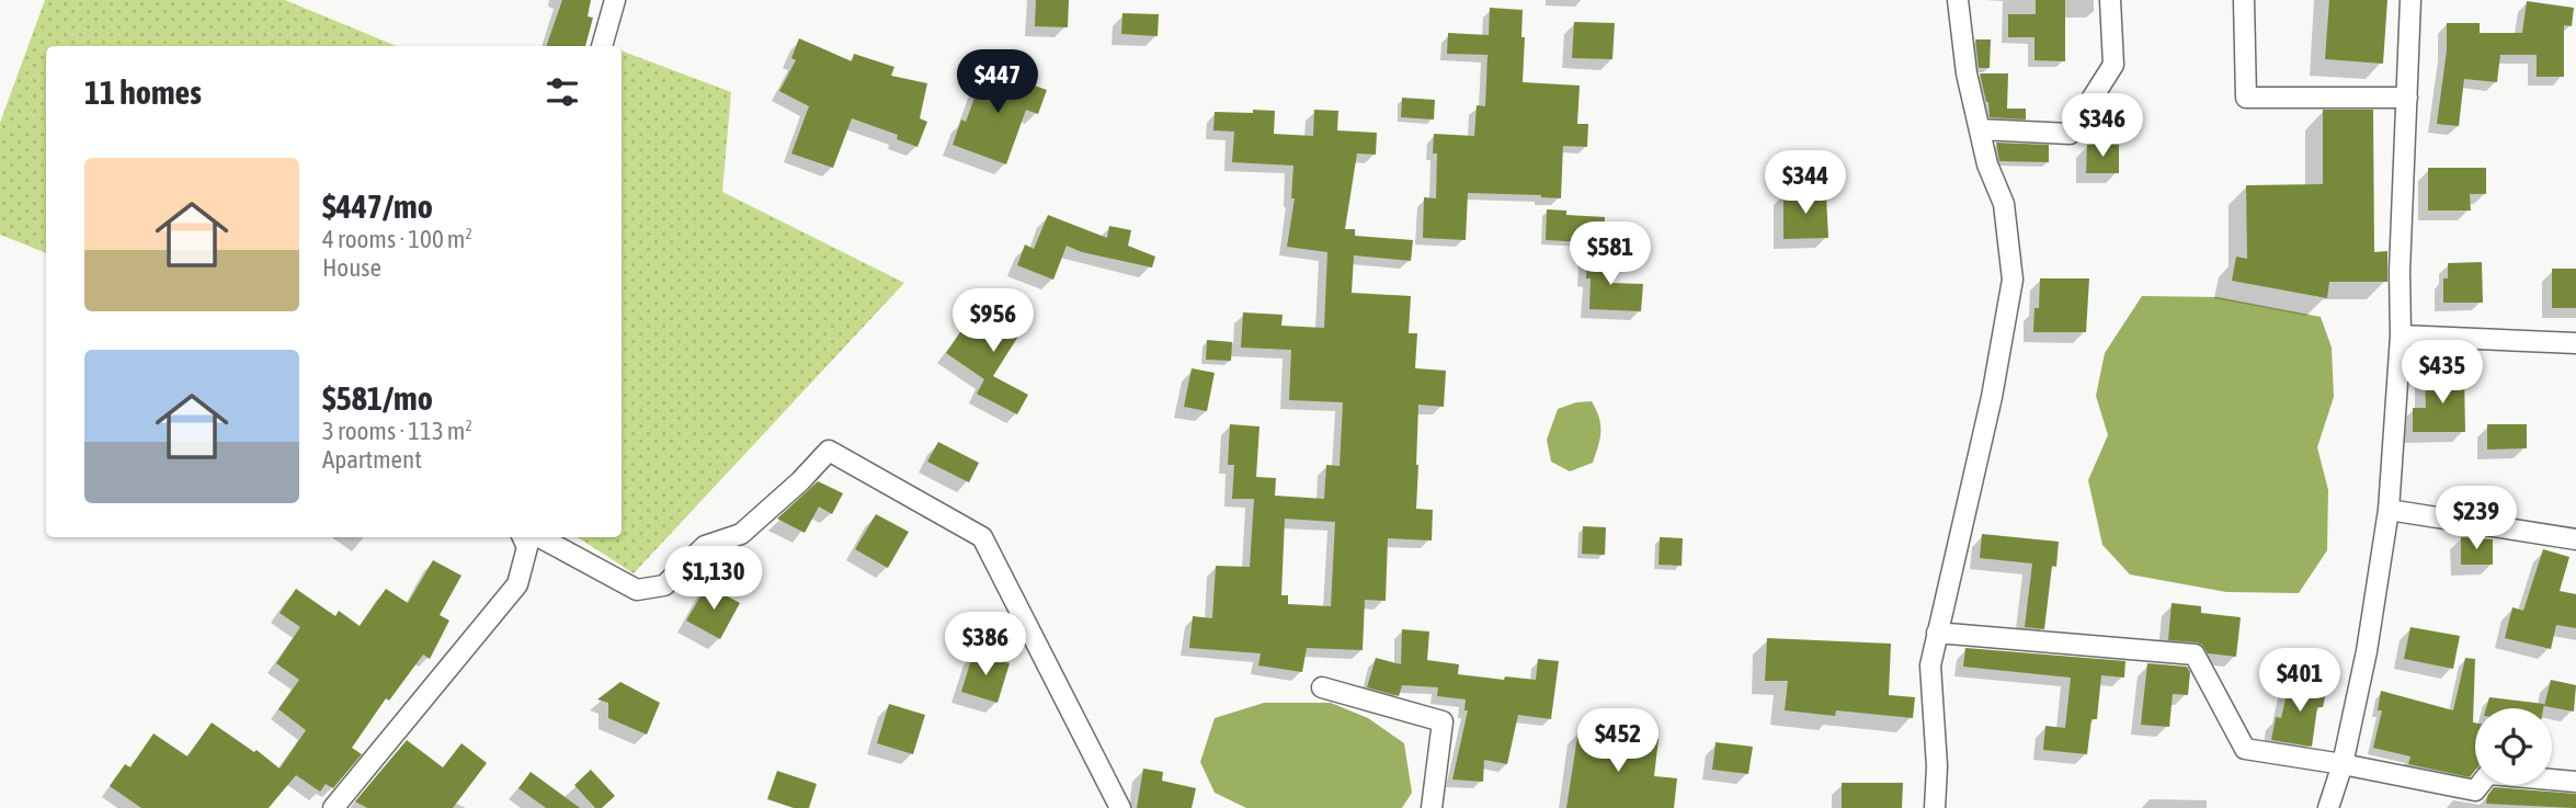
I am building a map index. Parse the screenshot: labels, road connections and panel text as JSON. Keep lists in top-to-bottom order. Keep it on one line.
{"page":{"heading":"11 homes","price":["$447","$346","$344","$581","$956","$435","$239","$1,130","$386","$401","$452"],"list":[{"name":"$447/mo","note":"4 rooms · 100 m² · House"},{"name":"$581/mo","note":"3 rooms · 113 m² · Apartment"}]}}
